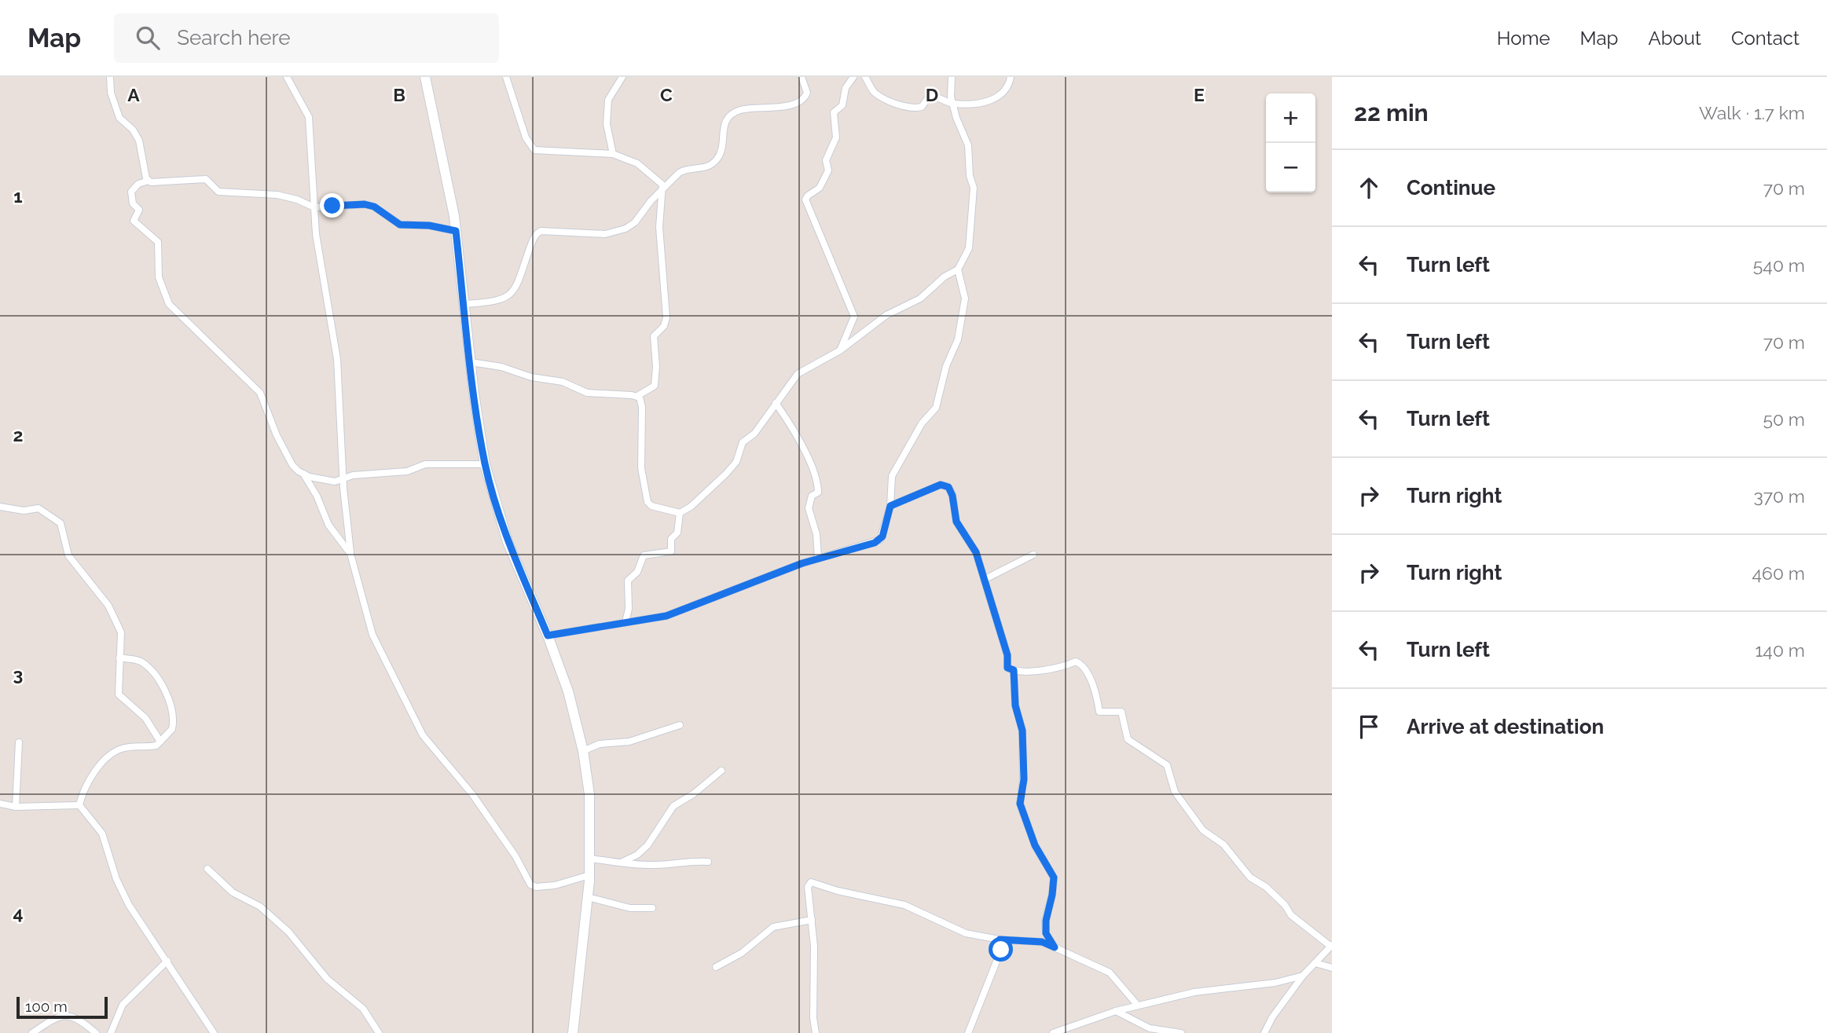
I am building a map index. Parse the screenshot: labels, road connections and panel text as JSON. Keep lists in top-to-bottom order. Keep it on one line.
{"scale_bar":"100 m","page":{"header":"Map","search":"Search here","nav":["Home","Map","About","Contact"],"heading":["22 min","Walk · 1.7 km"],"map_buttons":["+","−"],"list":[["Continue","70 m"],["Turn left","540 m"],["Turn left","70 m"],["Turn left","50 m"],["Turn right","370 m"],["Turn right","460 m"],["Turn left","140 m"],"Arrive at destination"],"scale":"100 m"},"grid":{"columns":["A","B","C","D","E"],"rows":["1","2","3","4"]}}
